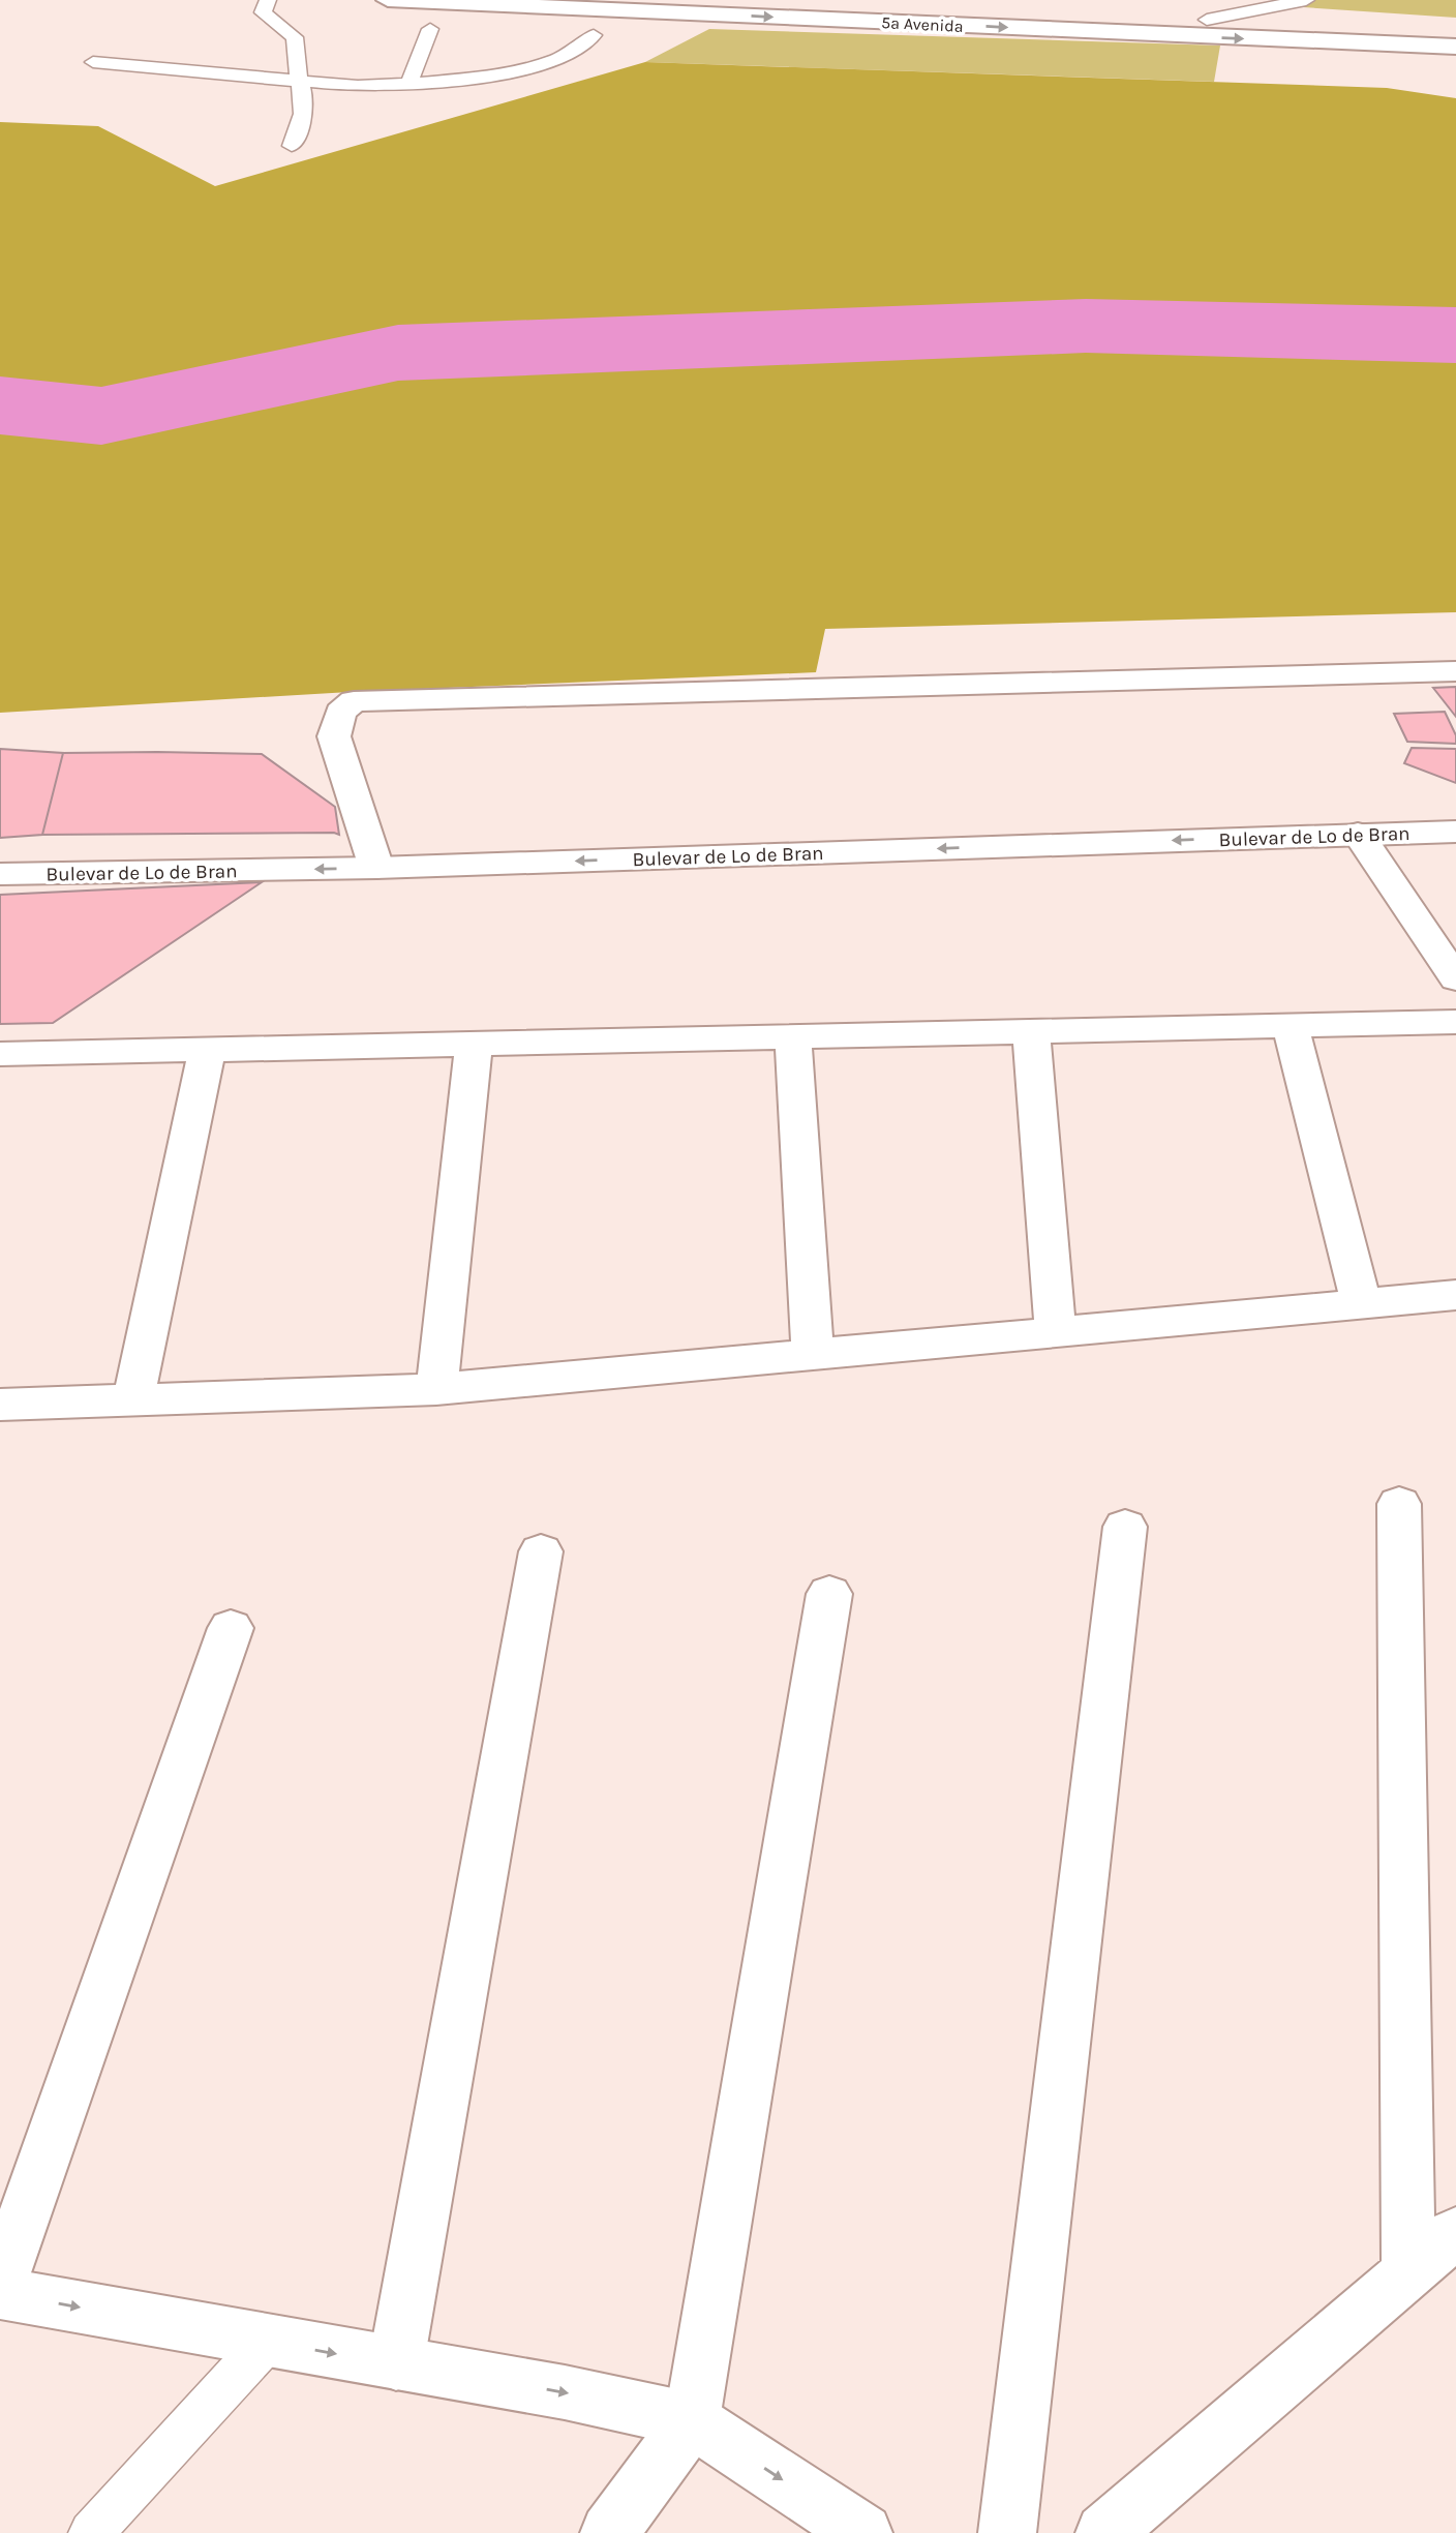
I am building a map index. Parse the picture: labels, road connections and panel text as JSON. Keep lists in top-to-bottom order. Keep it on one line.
{"streets":{"street":["5a Avenida","Bulevar de Lo de Bran"]}}
